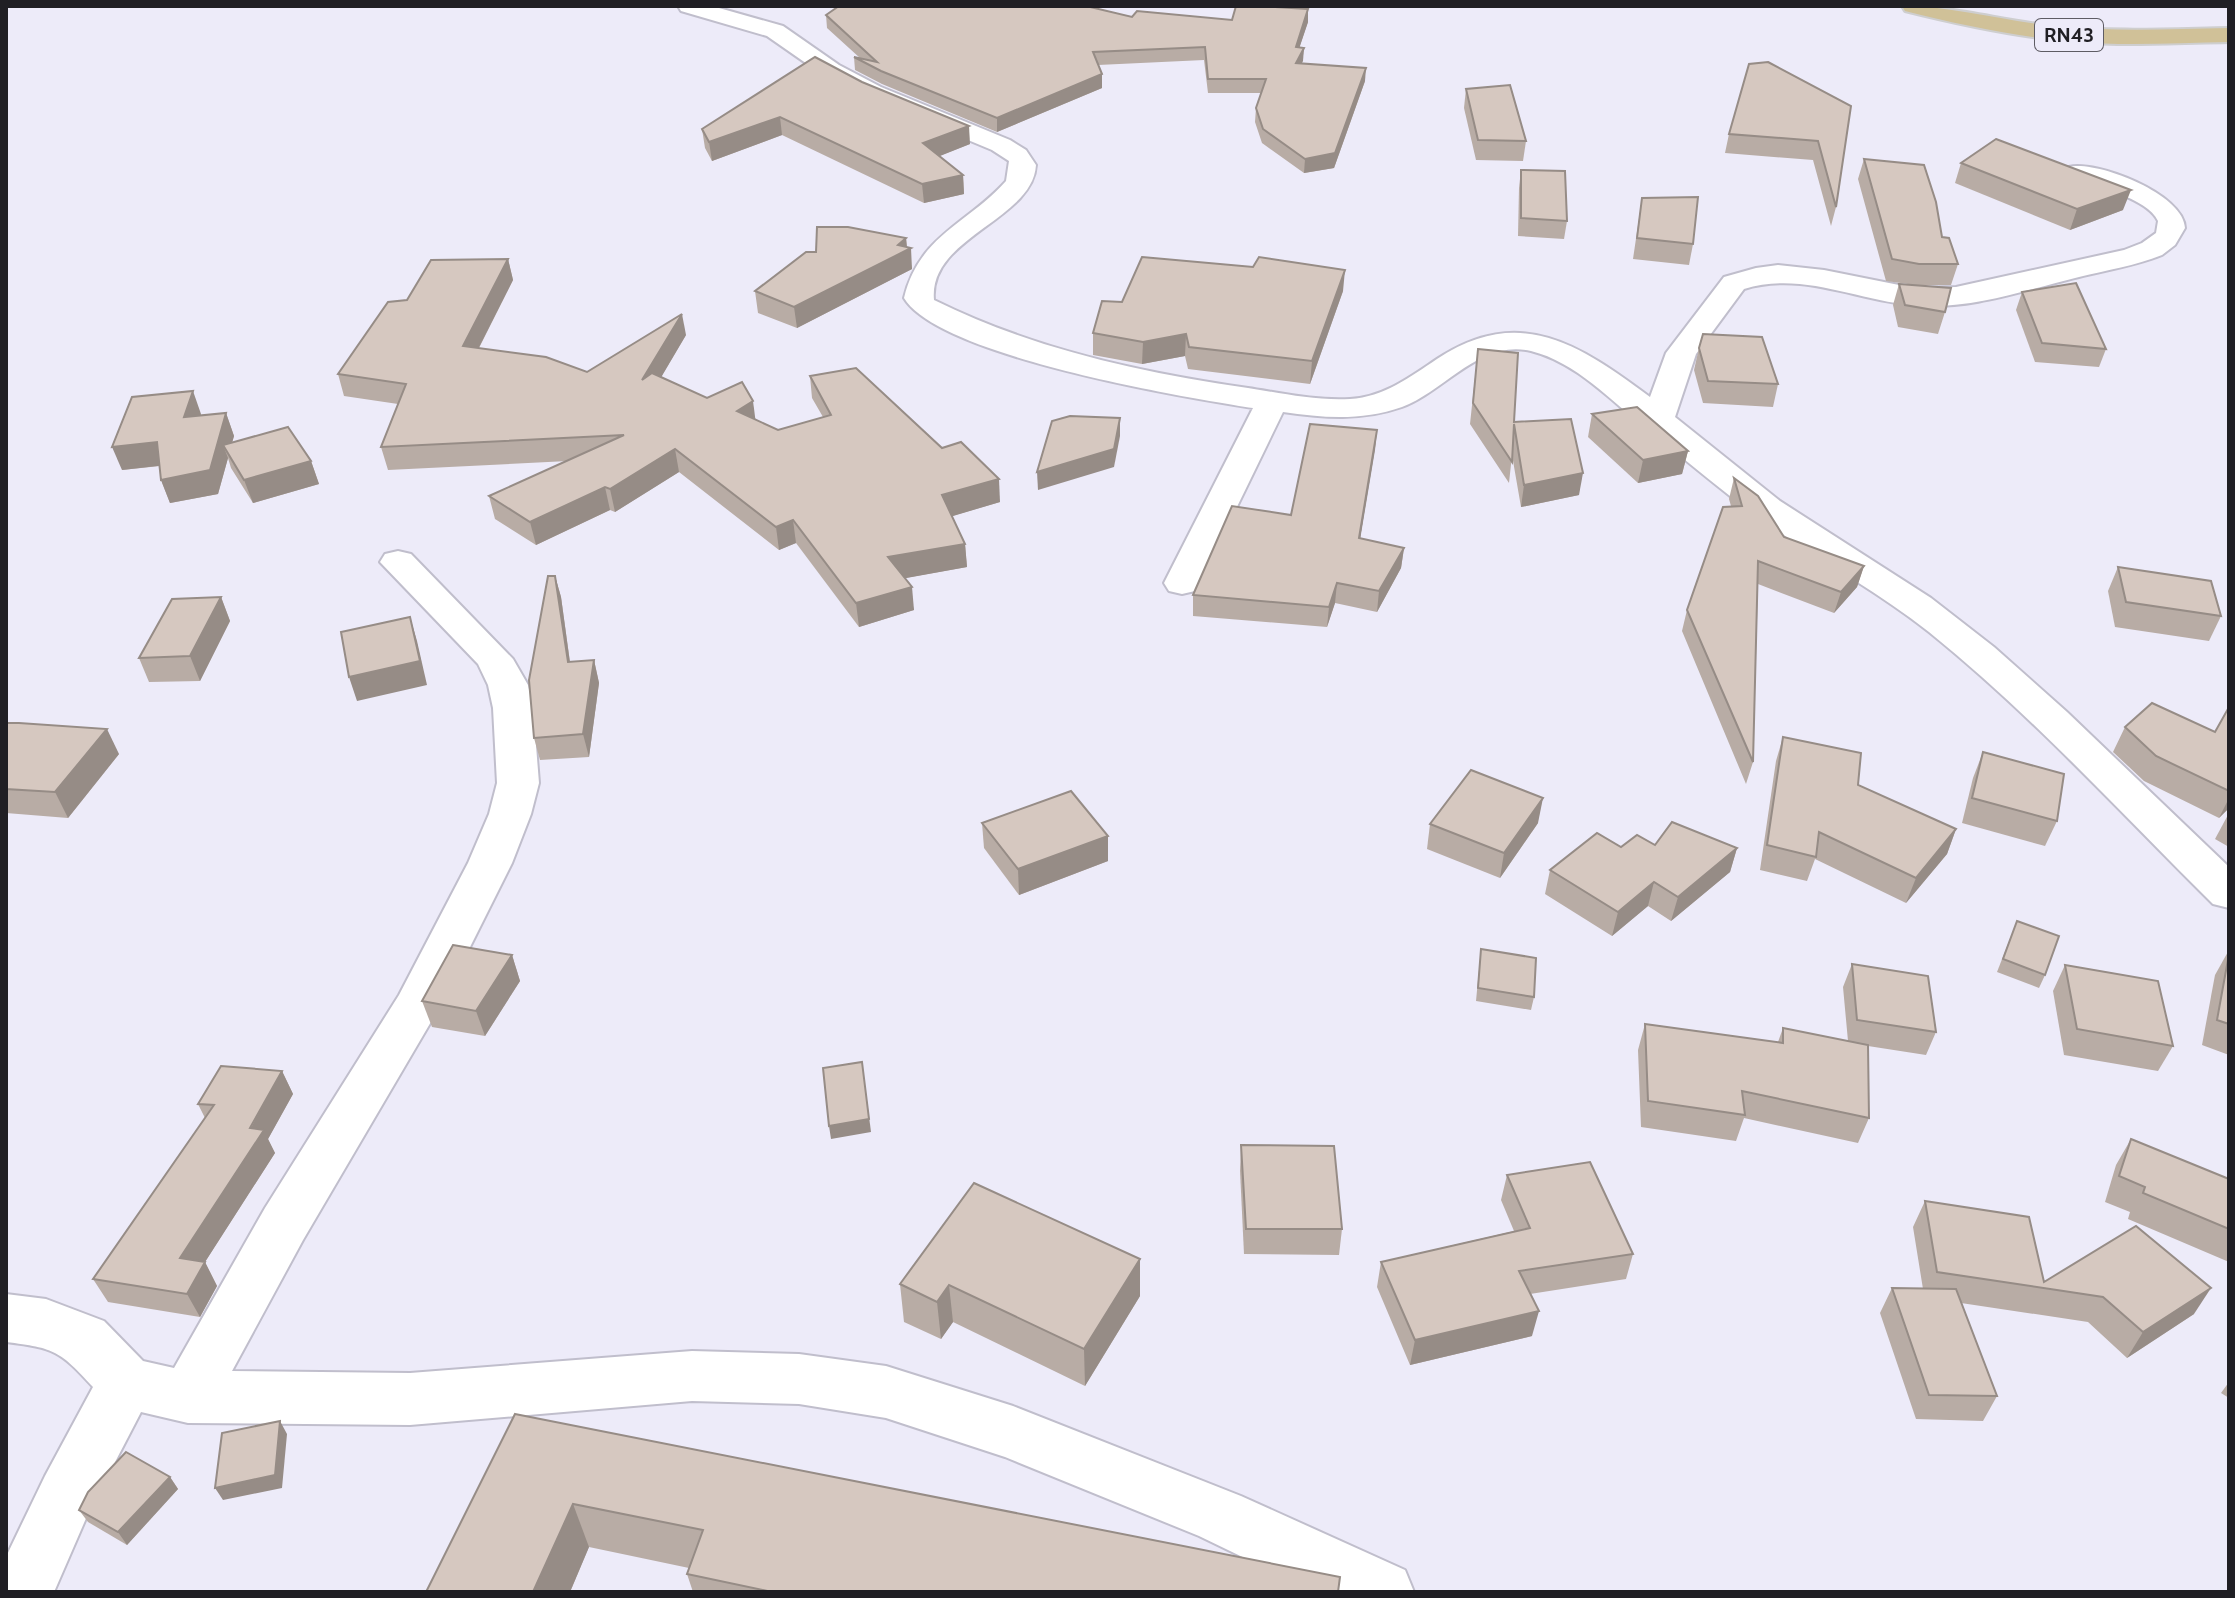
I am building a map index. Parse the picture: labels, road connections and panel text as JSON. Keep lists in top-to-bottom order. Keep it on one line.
{"streets":{"main road":["RN43"]}}
